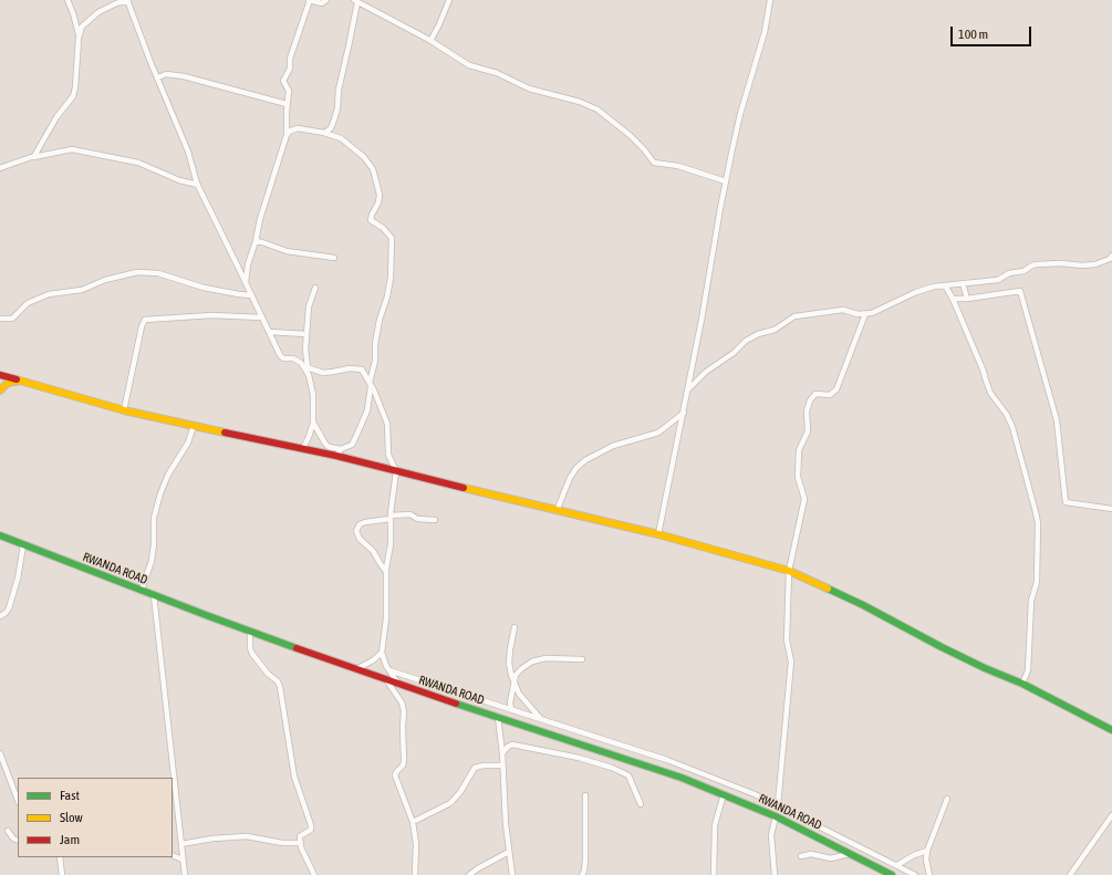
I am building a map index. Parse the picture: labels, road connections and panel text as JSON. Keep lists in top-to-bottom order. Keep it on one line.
{"streets":{"main road":["RWANDA ROAD"]},"legend":["Fast","Slow","Jam"],"scale_bar":"100 m"}
